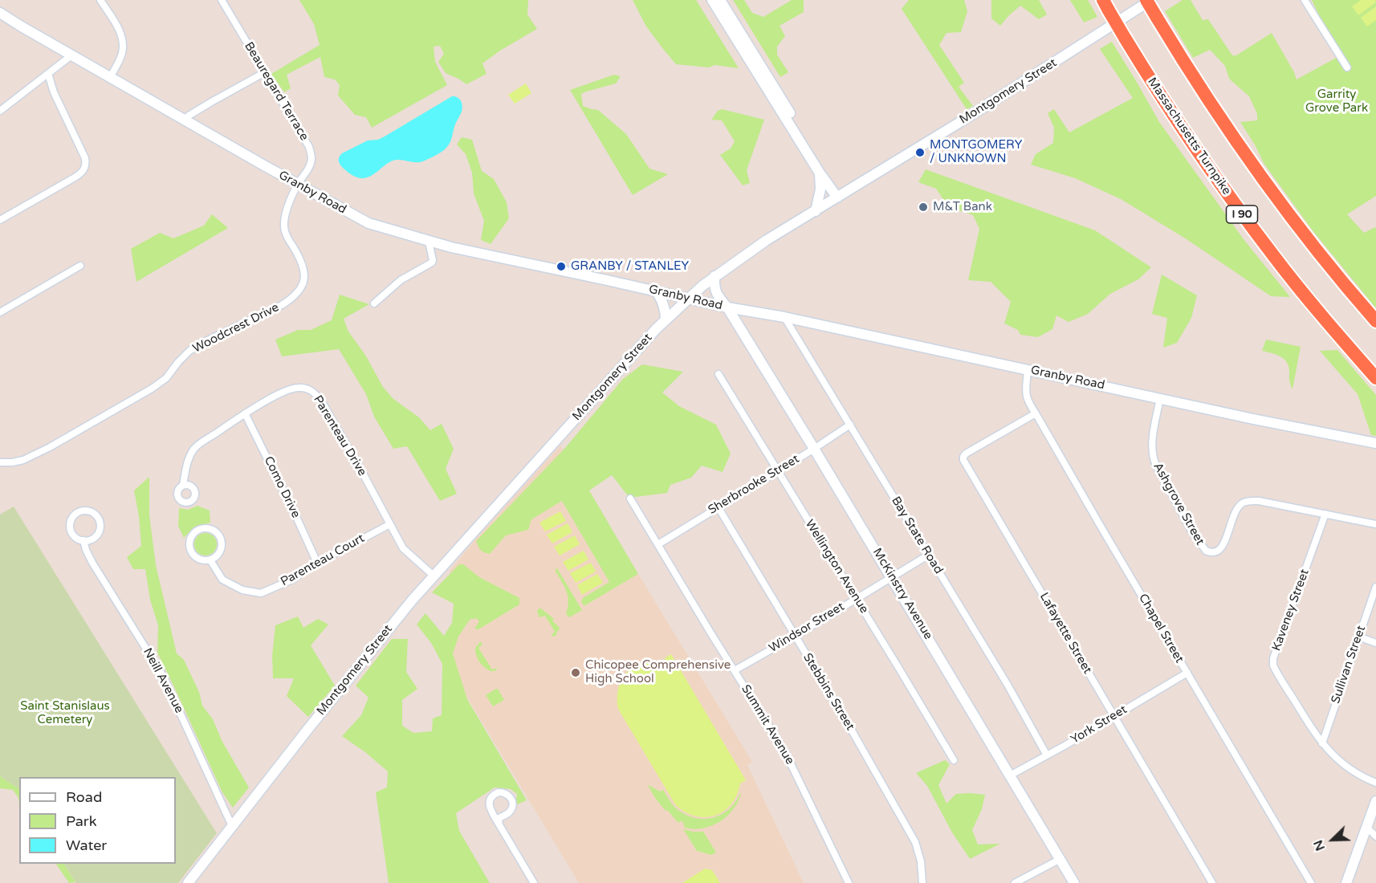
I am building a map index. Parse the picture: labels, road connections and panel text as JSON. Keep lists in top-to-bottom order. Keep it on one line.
{"streets":{"highway":["Massachusetts Turnpike","I 90"],"main road":["Montgomery Street","Granby Road","McKinstry Avenue"],"street":["Beauregard Terrace","Woodcrest Drive","Parenteau Drive","Sherbrooke Street","Como Drive","Ashgrove Street","Bay State Road","Parenteau Court","Wellington Avenue","Kaveney Street","Windsor Street","Chapel Street","Lafayette Street","Sullivan Street","Neill Avenue","Stebbins Street","Summit Avenue","York Street"]},"crossings":[["Beauregard Terrace","Granby Road"],["Beauregard Terrace","Woodcrest Drive"],["Montgomery Street","Granby Road"],["Montgomery Street","Parenteau Drive"],["Montgomery Street","McKinstry Avenue"],["Montgomery Street","Neill Avenue"],["Granby Road","Woodcrest Drive"],["Granby Road","Ashgrove Street"],["Granby Road","Bay State Road"],["Granby Road","McKinstry Avenue"],["Granby Road","Chapel Street"],["Parenteau Drive","Como Drive"],["Parenteau Drive","Parenteau Court"],["Sherbrooke Street","Bay State Road"],["Sherbrooke Street","Wellington Avenue"],["Sherbrooke Street","McKinstry Avenue"],["Sherbrooke Street","Stebbins Street"],["Sherbrooke Street","Summit Avenue"],["Como Drive","Parenteau Court"],["Ashgrove Street","Kaveney Street"],["Bay State Road","Windsor Street"],["Bay State Road","York Street"],["Wellington Avenue","Windsor Street"],["McKinstry Avenue","Windsor Street"],["McKinstry Avenue","York Street"],["Kaveney Street","Sullivan Street"],["Windsor Street","Stebbins Street"],["Windsor Street","Summit Avenue"],["Chapel Street","Lafayette Street"],["Chapel Street","York Street"],["Lafayette Street","York Street"]],"parks":["Garrity Grove Park","Saint Stanislaus Cemetery"],"places":["MONTGOMERY / UNKNOWN","M&T Bank","GRANBY / STANLEY","Chicopee Comprehensive High School"],"legend":["Road","Park","Water"],"north":"bottom left"}
